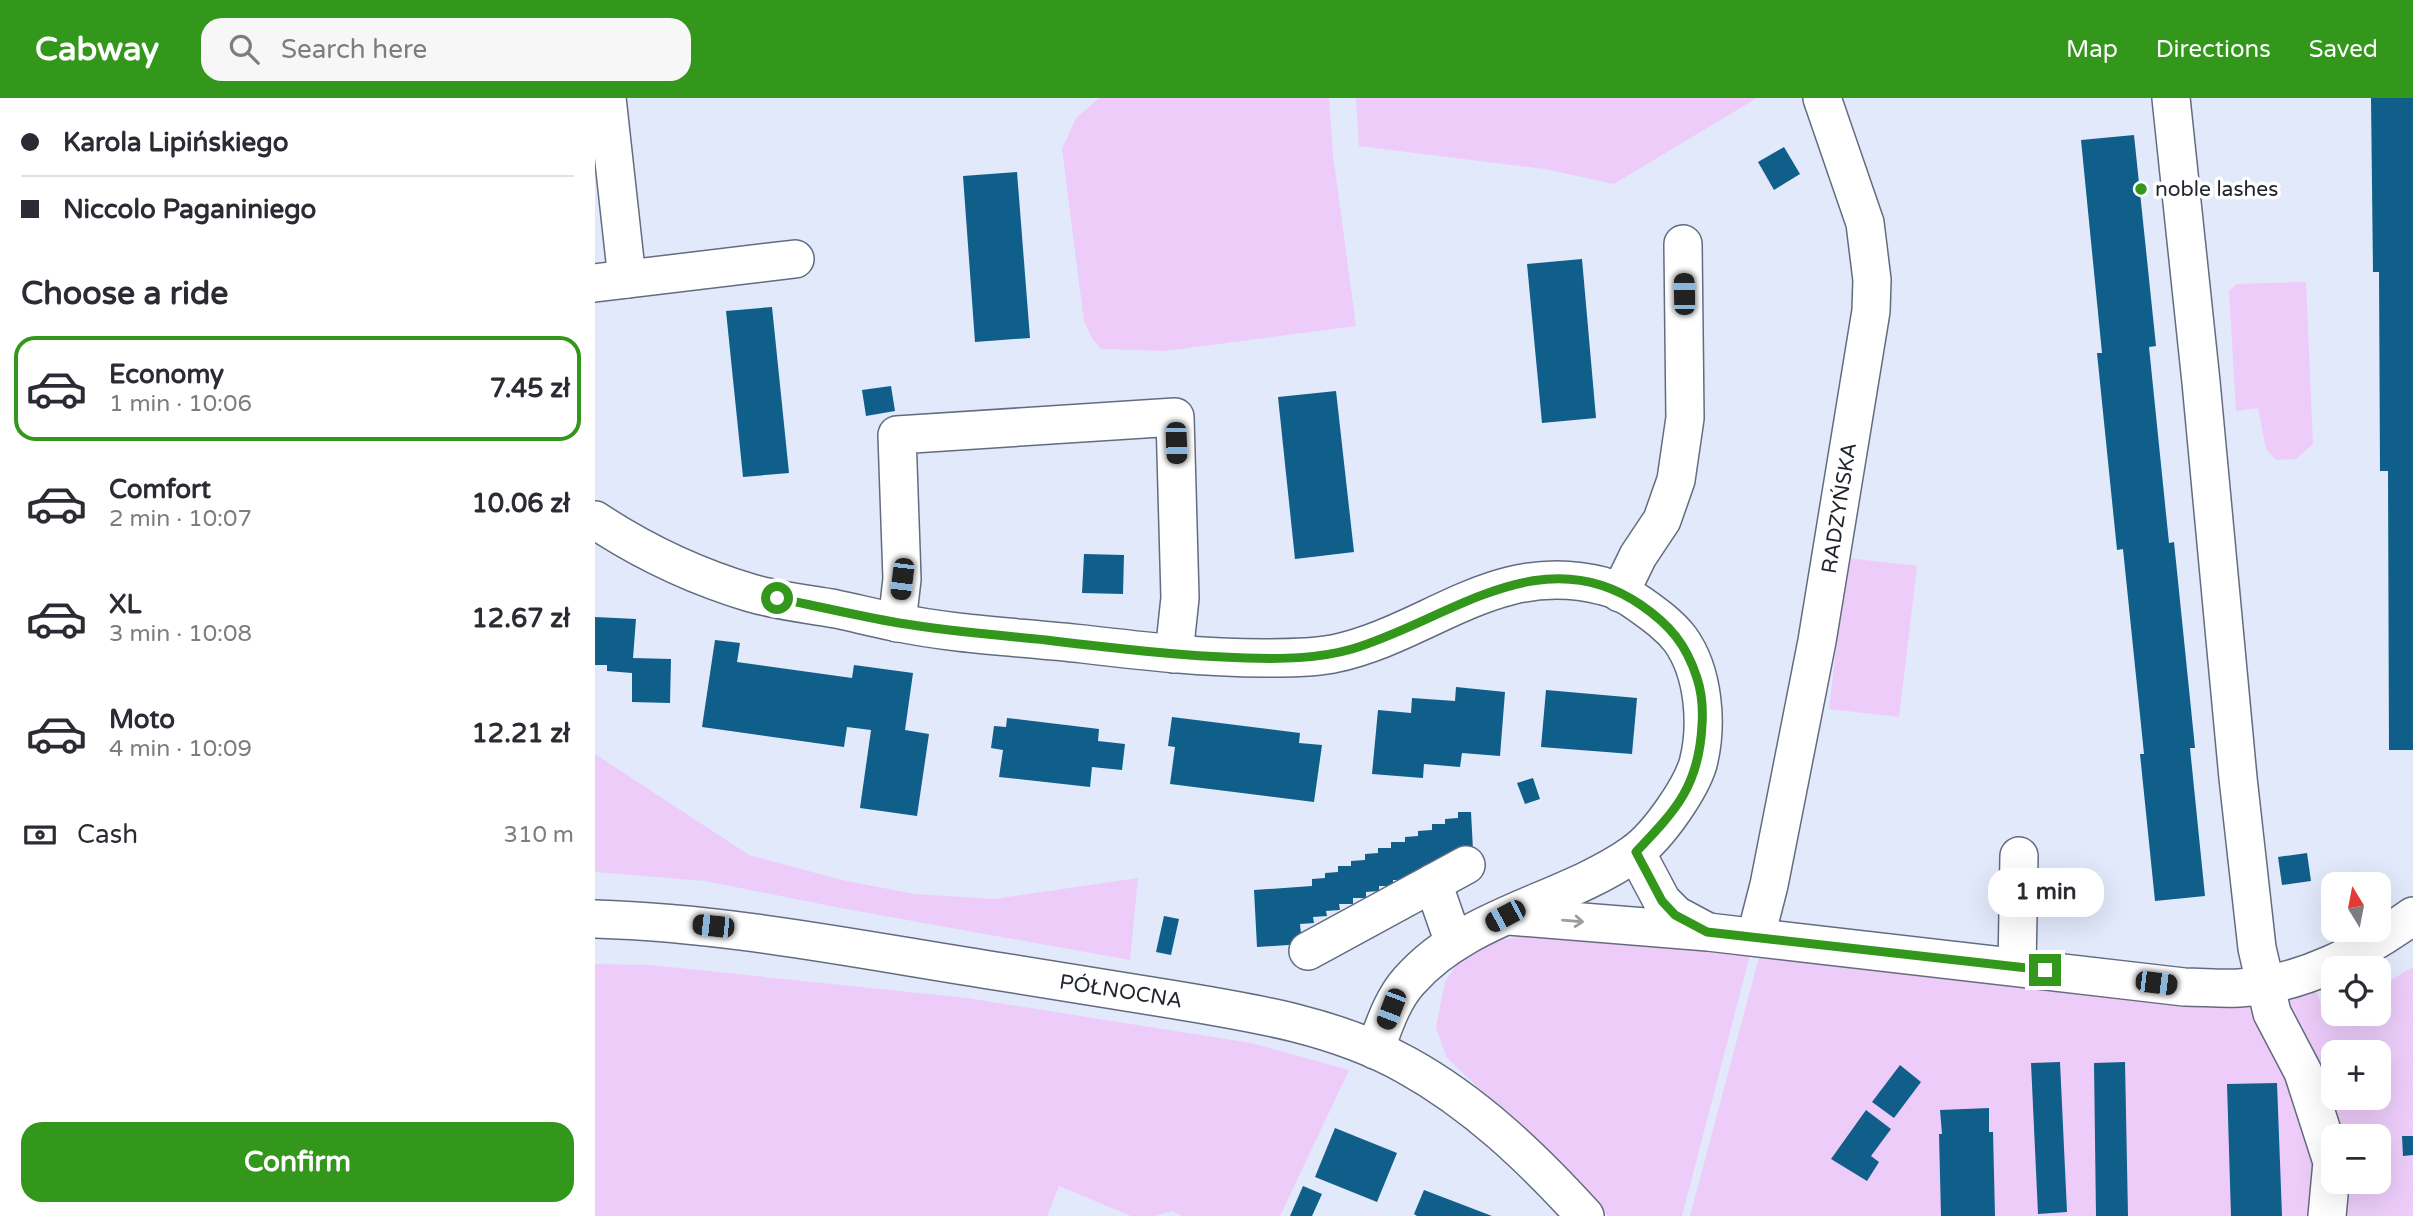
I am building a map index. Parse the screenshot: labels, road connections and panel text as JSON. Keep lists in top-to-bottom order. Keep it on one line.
{"streets":{"street":["RADZYŃSKA","PÓŁNOCNA"]},"places":["noble lashes"],"north":"top","page":{"header":"Cabway","search":"Search here","nav":["Map","Directions","Saved"],"banner":["Karola Lipińskiego","Niccolo Paganiniego"],"heading":"Choose a ride","list":[{"name":"Economy","note":"1 min · 10:06","value":"7.45 zł"},{"name":"Comfort","note":"2 min · 10:07","value":"10.06 zł"},{"name":"XL","note":"3 min · 10:08","value":"12.67 zł"},{"name":"Moto","note":"4 min · 10:09","value":"12.21 zł"}],"pay":["Cash","310 m"],"bubble":"1 min","map_buttons":["+","−"],"buttons":"Confirm"}}
